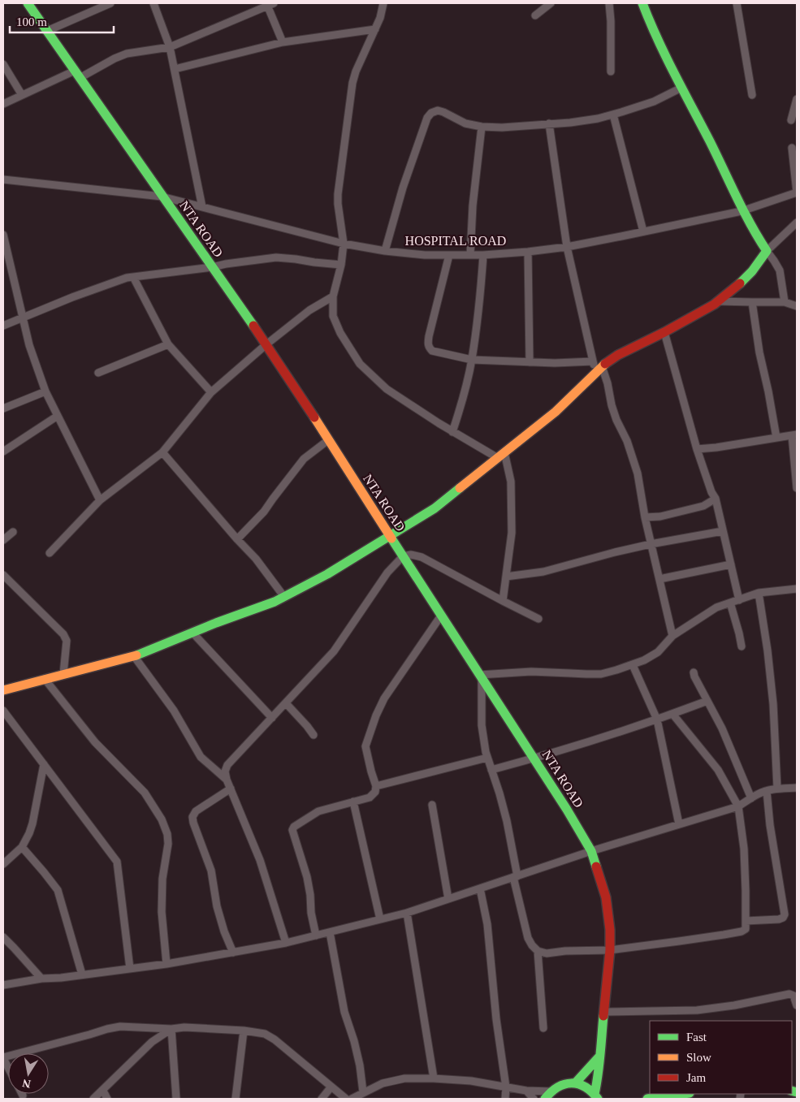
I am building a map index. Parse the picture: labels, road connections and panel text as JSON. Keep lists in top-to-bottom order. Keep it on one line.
{"streets":{"street":["NTA ROAD","HOSPITAL ROAD"]},"crossings":[["NTA ROAD","HOSPITAL ROAD"]],"legend":["Fast","Slow","Jam"],"scale_bar":"100 m","north":"bottom"}
